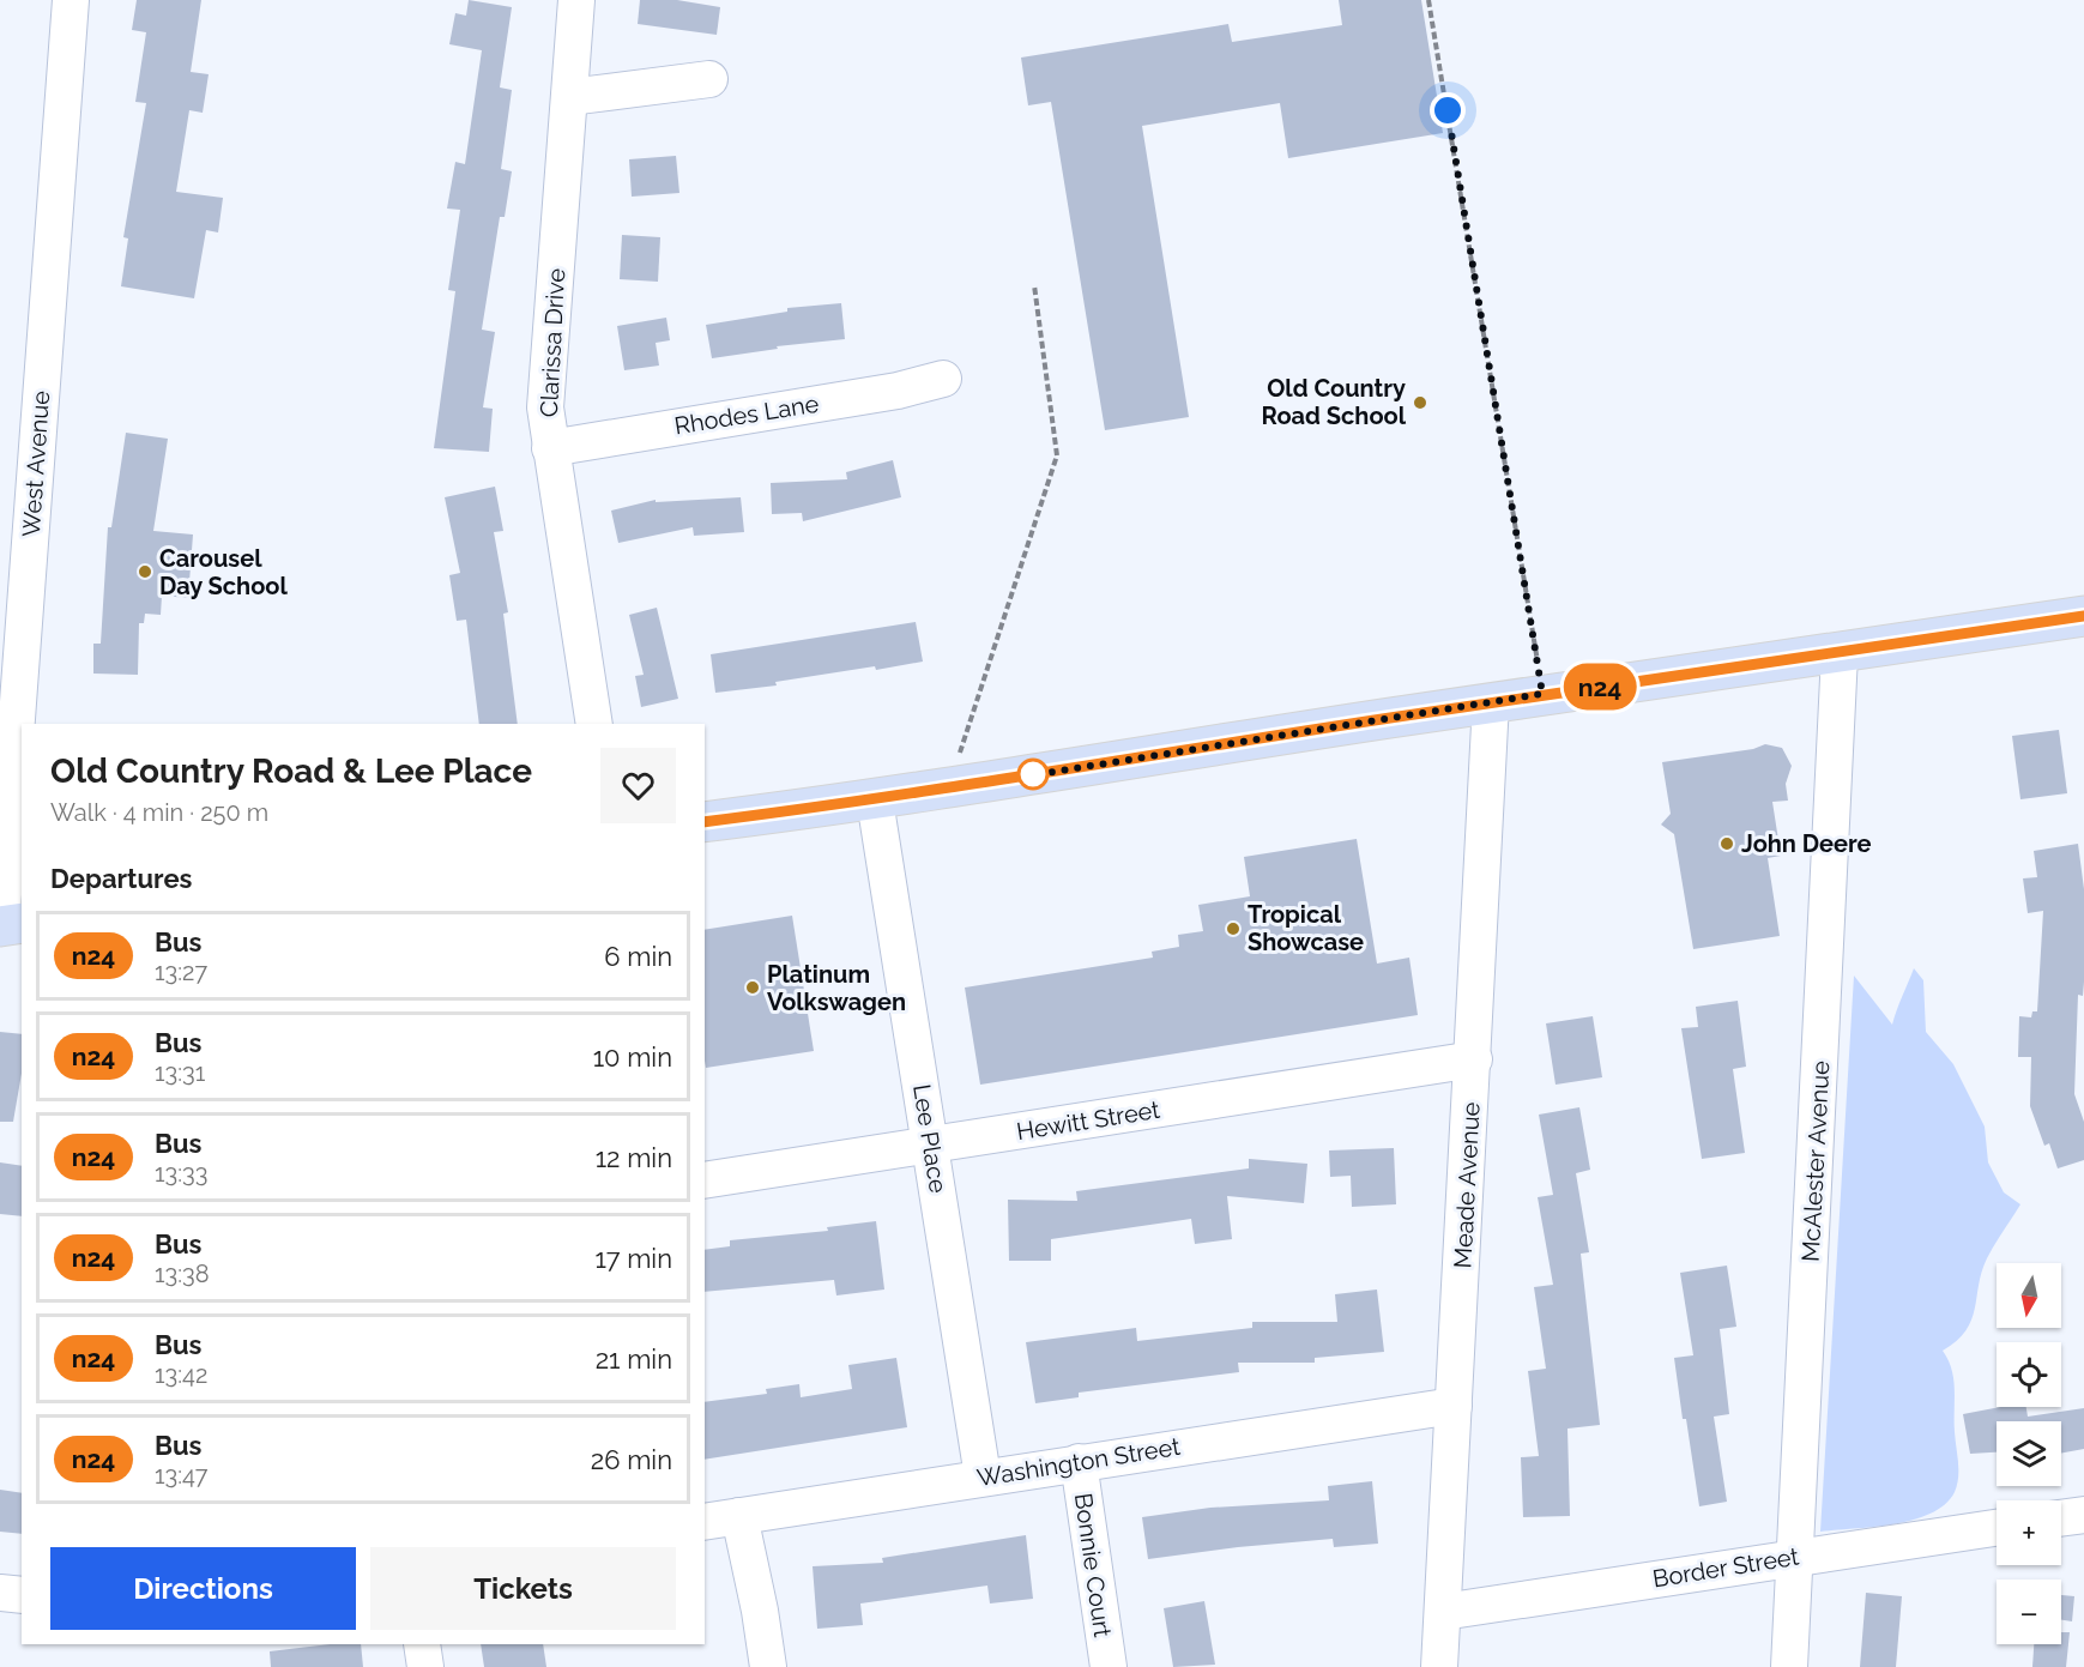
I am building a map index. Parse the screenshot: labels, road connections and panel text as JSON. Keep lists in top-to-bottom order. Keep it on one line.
{"streets":{"street":["Clarissa Drive","Rhodes Lane","West Avenue","Hewitt Street","Lee Place","McAlester Avenue","Meade Avenue","Washington Street","Bonnie Court","Border Street"]},"crossings":[["Clarissa Drive","Rhodes Lane"],["Hewitt Street","Lee Place"],["Hewitt Street","Meade Avenue"],["Lee Place","Washington Street"],["McAlester Avenue","Border Street"],["Meade Avenue","Washington Street"],["Meade Avenue","Border Street"],["Washington Street","Bonnie Court"]],"places":["Old Country Road School","Carousel Day School","John Deere","Tropical Showcase","Platinum Volkswagen"],"lines":["bus line n24"],"north":"bottom","page":{"on_map":"n24","heading":[["Old Country Road & Lee Place","Walk · 4 min · 250 m"],"Departures"],"list":[{"mark":"n24","name":"Bus","note":"13:27","value":"6 min"},{"mark":"n24","name":"Bus","note":"13:31","value":"10 min"},{"mark":"n24","name":"Bus","note":"13:33","value":"12 min"},{"mark":"n24","name":"Bus","note":"13:38","value":"17 min"},{"mark":"n24","name":"Bus","note":"13:42","value":"21 min"},{"mark":"n24","name":"Bus","note":"13:47","value":"26 min"}],"map_buttons":["+","−"],"buttons":["Directions","Tickets"]}}
